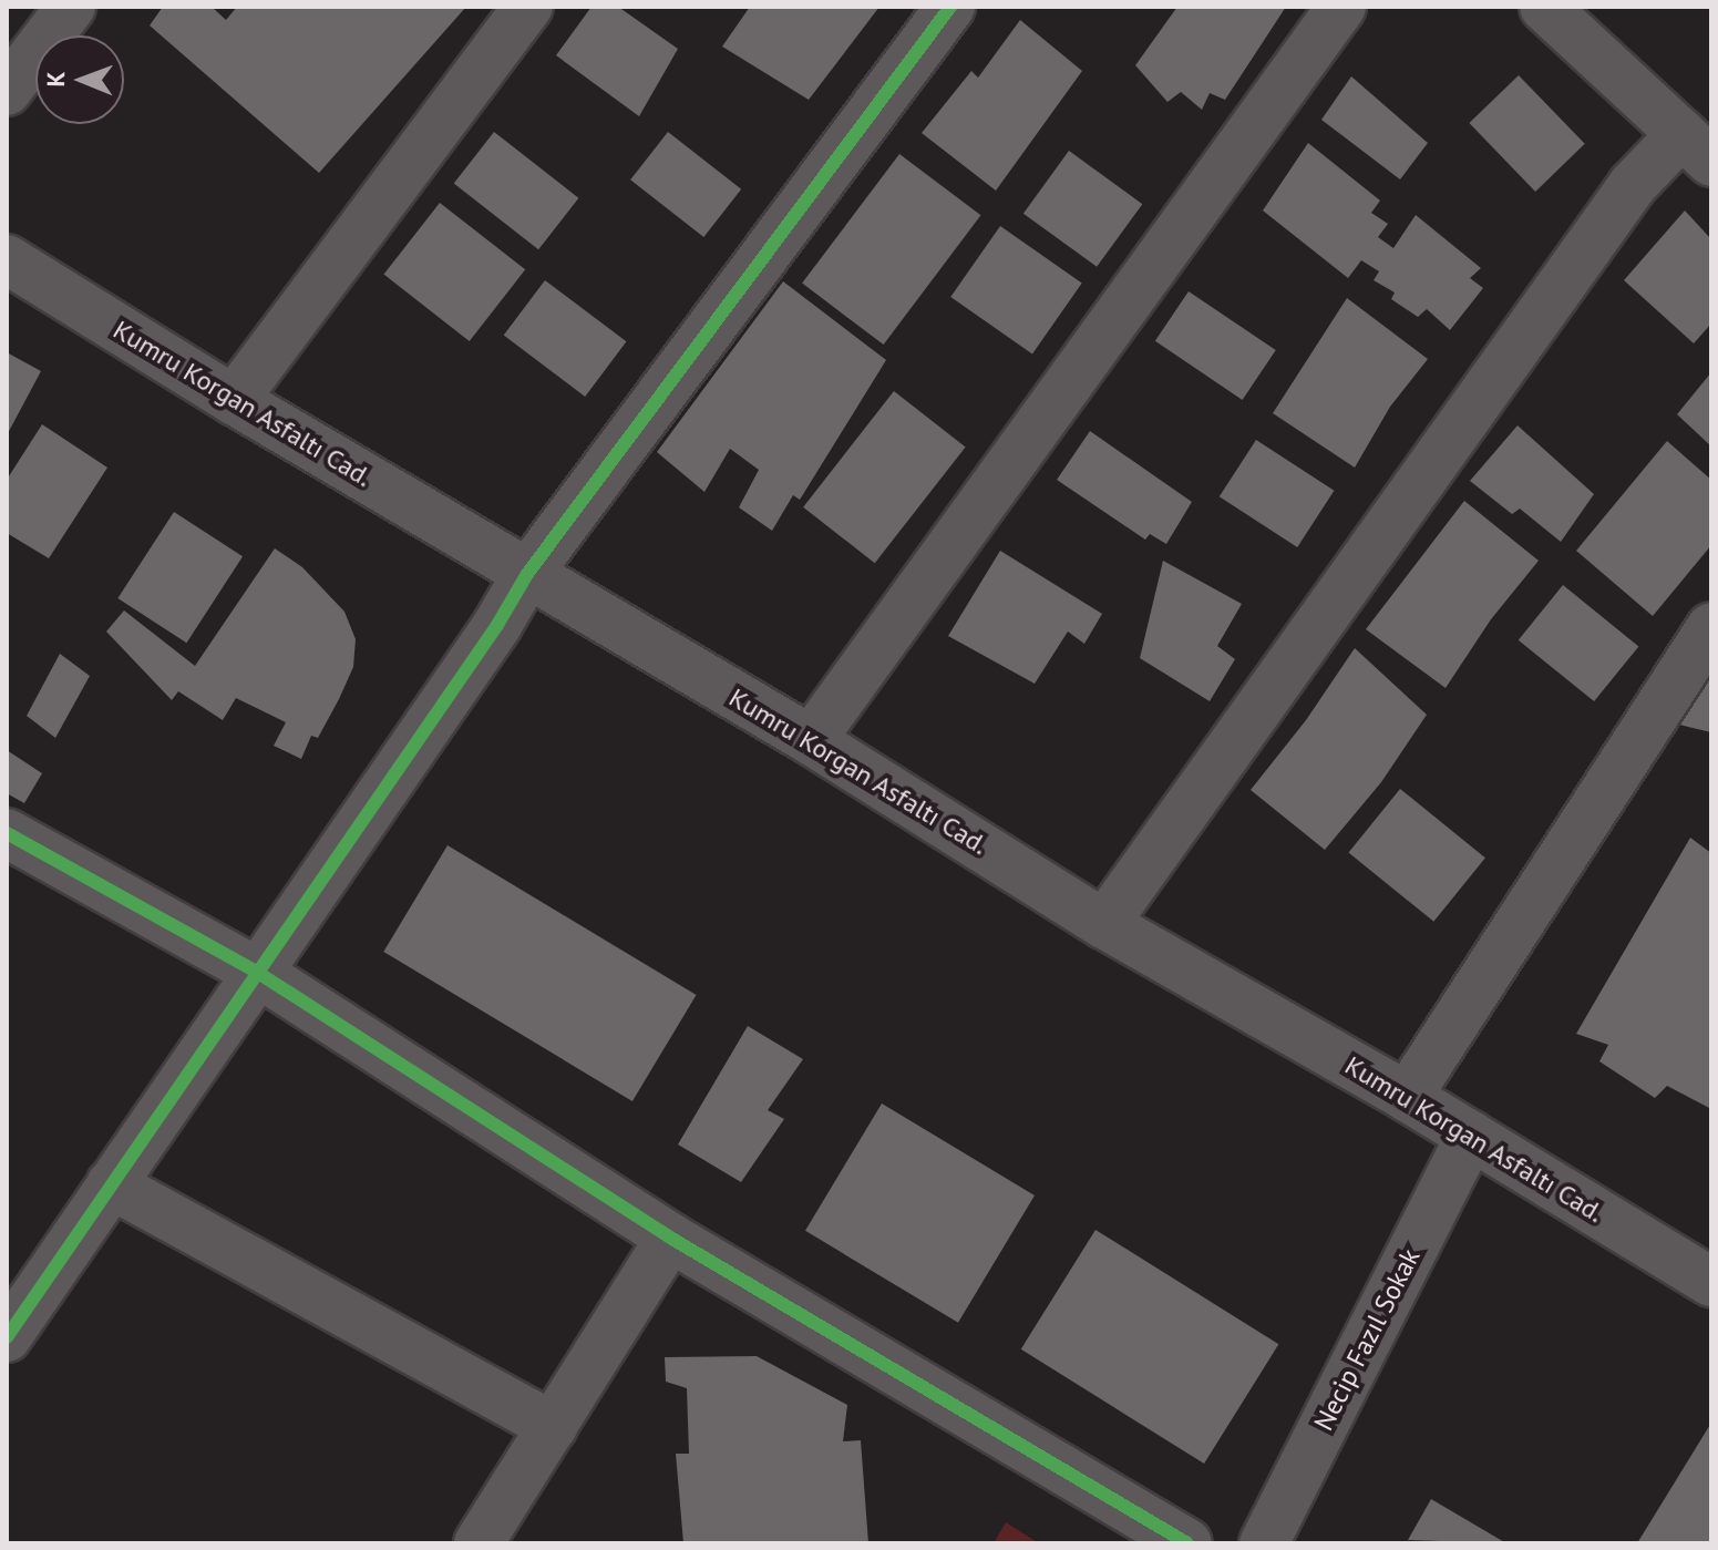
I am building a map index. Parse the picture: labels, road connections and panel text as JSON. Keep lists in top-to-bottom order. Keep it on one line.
{"streets":{"street":["Kumru Korgan Asfaltı Cad.","Necip Fazıl Sokak"]},"crossings":[["Kumru Korgan Asfaltı Cad.","Necip Fazıl Sokak"]],"north":"left"}
